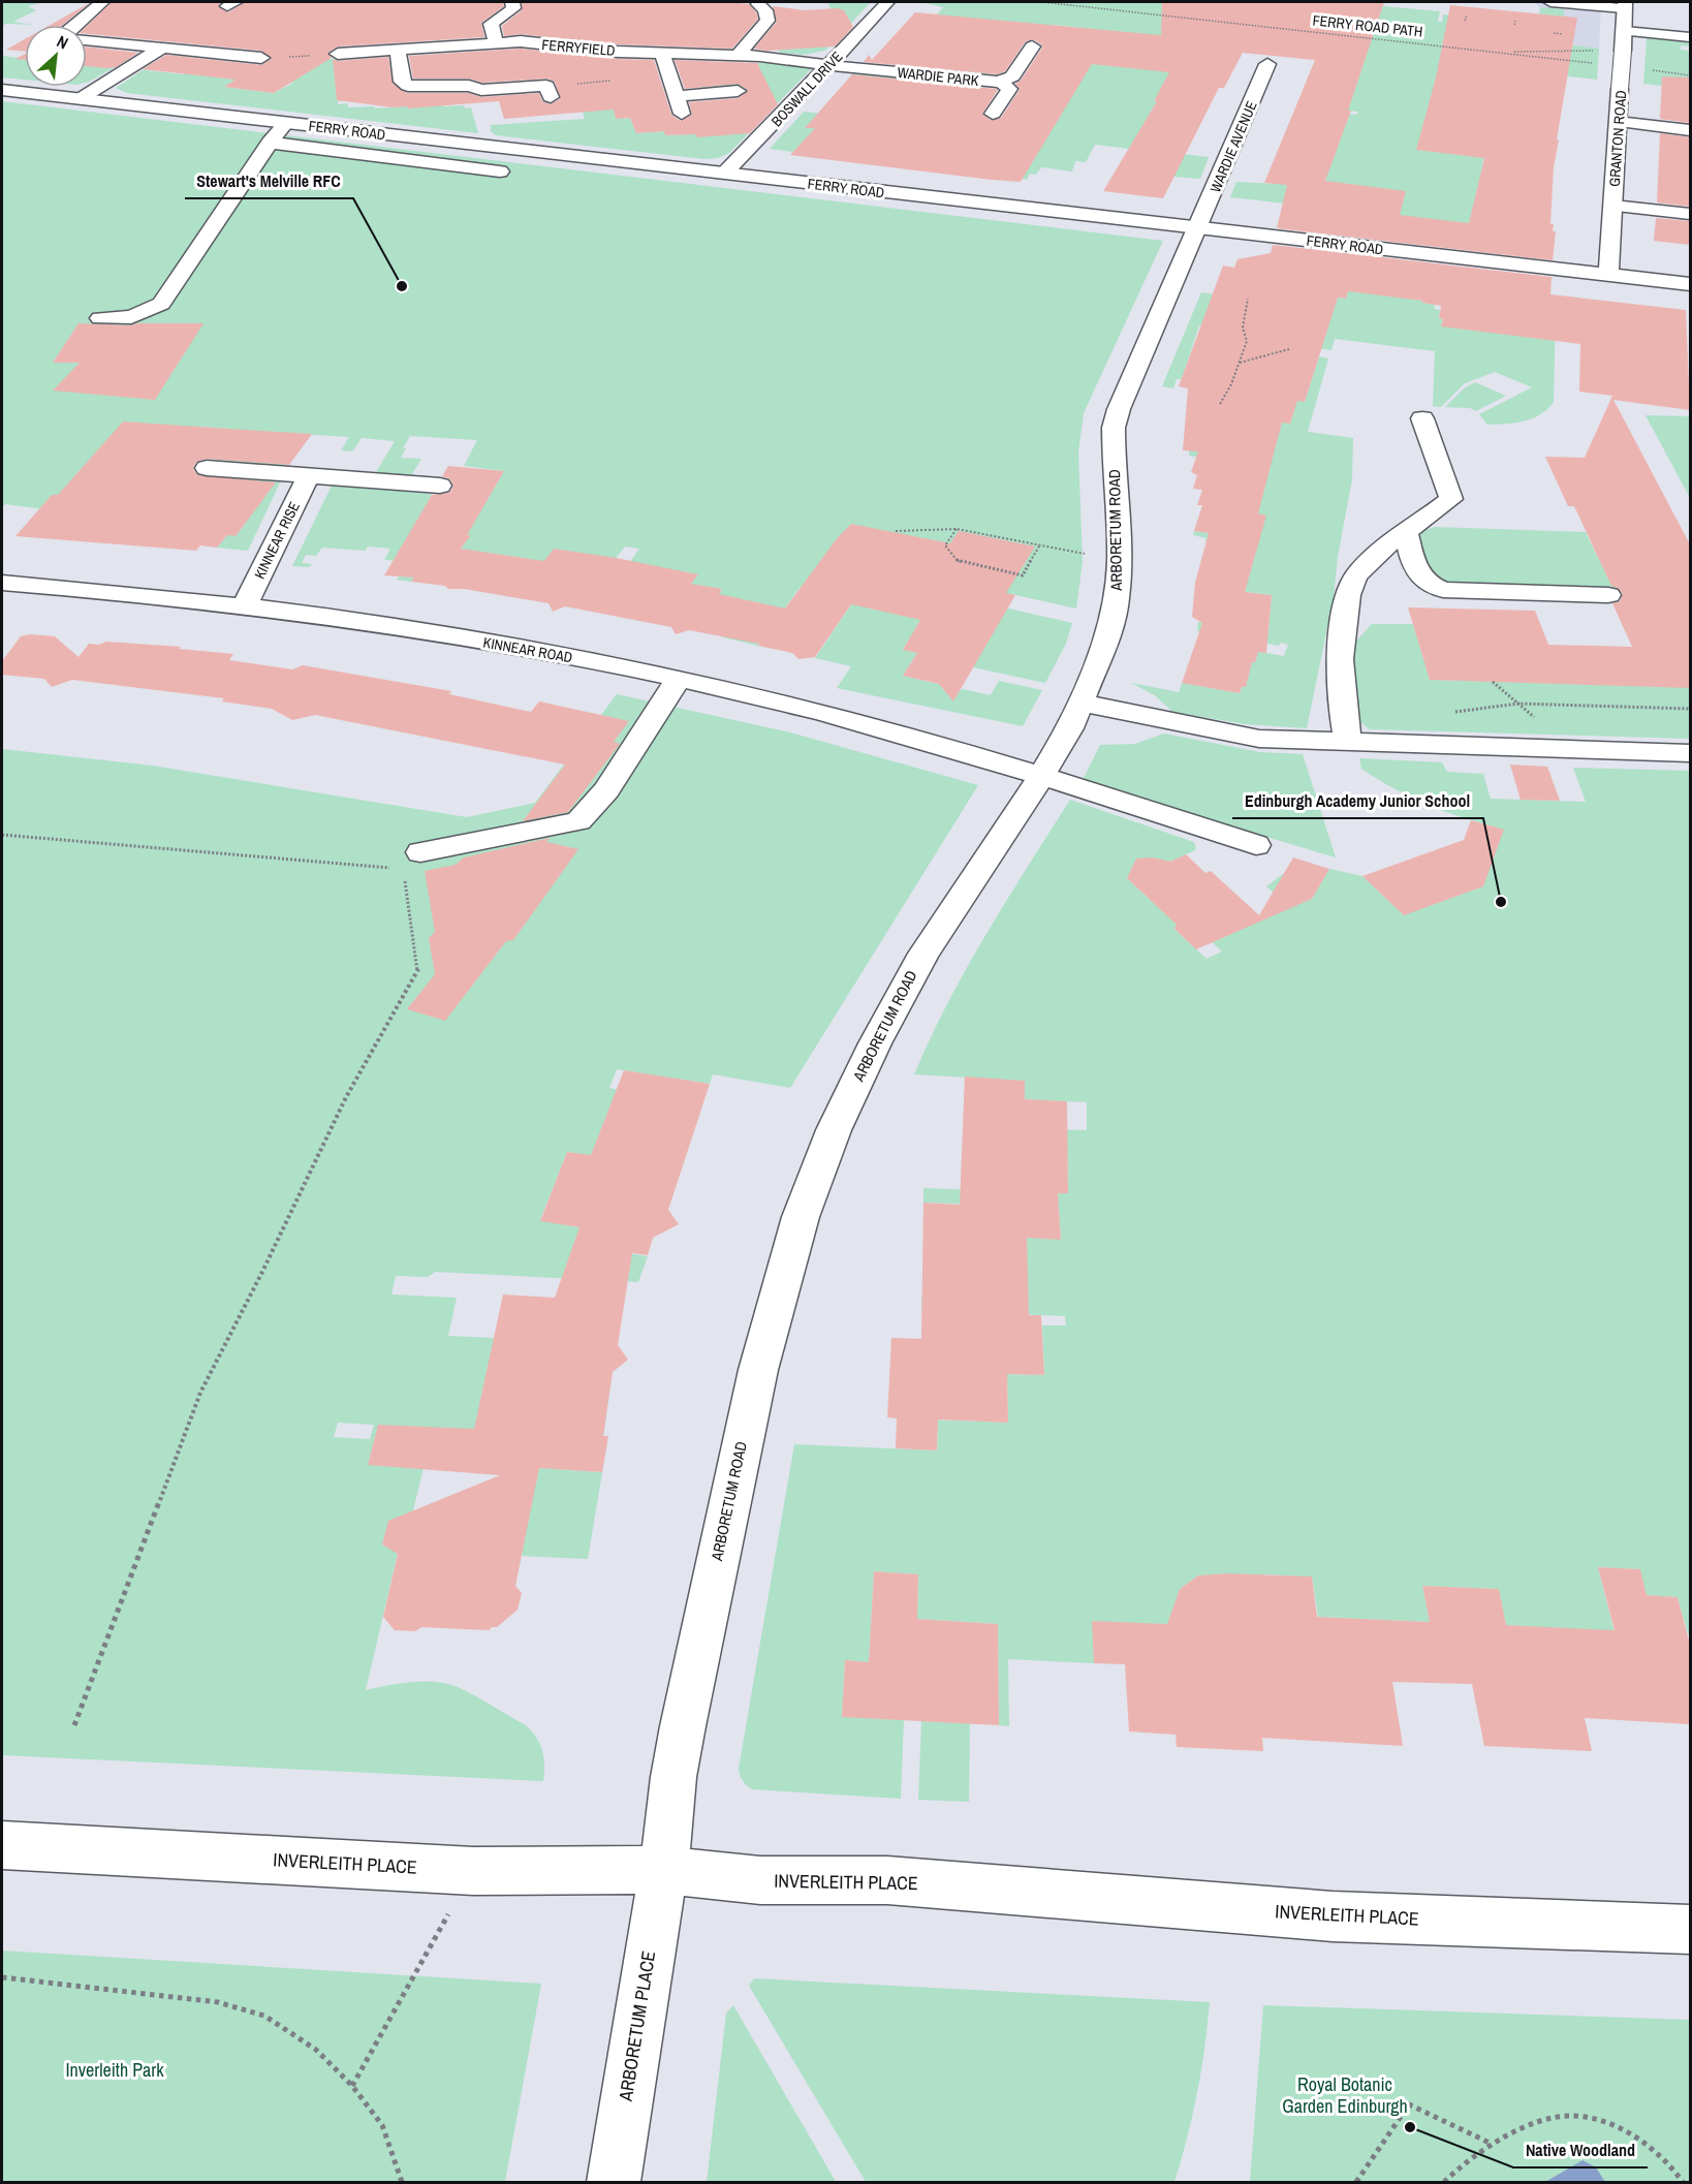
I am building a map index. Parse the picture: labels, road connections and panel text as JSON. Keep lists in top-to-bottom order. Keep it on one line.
{"streets":{"street":["FERRYFIELD","WARDIE PARK","BOSWALL DRIVE","FERRY ROAD","GRANTON ROAD","WARDIE AVENUE","ARBORETUM ROAD","KINNEAR RISE","KINNEAR ROAD","INVERLEITH PLACE","ARBORETUM PLACE"],"path":["FERRY ROAD PATH"]},"crossings":[["FERRYFIELD","WARDIE PARK"],["FERRYFIELD","BOSWALL DRIVE"],["WARDIE PARK","BOSWALL DRIVE"],["BOSWALL DRIVE","FERRY ROAD"],["FERRY ROAD","GRANTON ROAD"],["FERRY ROAD","WARDIE AVENUE"],["FERRY ROAD","ARBORETUM ROAD"],["WARDIE AVENUE","ARBORETUM ROAD"],["ARBORETUM ROAD","KINNEAR ROAD"],["ARBORETUM ROAD","INVERLEITH PLACE"],["ARBORETUM ROAD","ARBORETUM PLACE"],["KINNEAR RISE","KINNEAR ROAD"],["INVERLEITH PLACE","ARBORETUM PLACE"]],"parks":["Inverleith Park","Royal Botanic Garden Edinburgh"],"places":["Stewart's Melville RFC","Edinburgh Academy Junior School","Native Woodland"],"north":"top right"}
